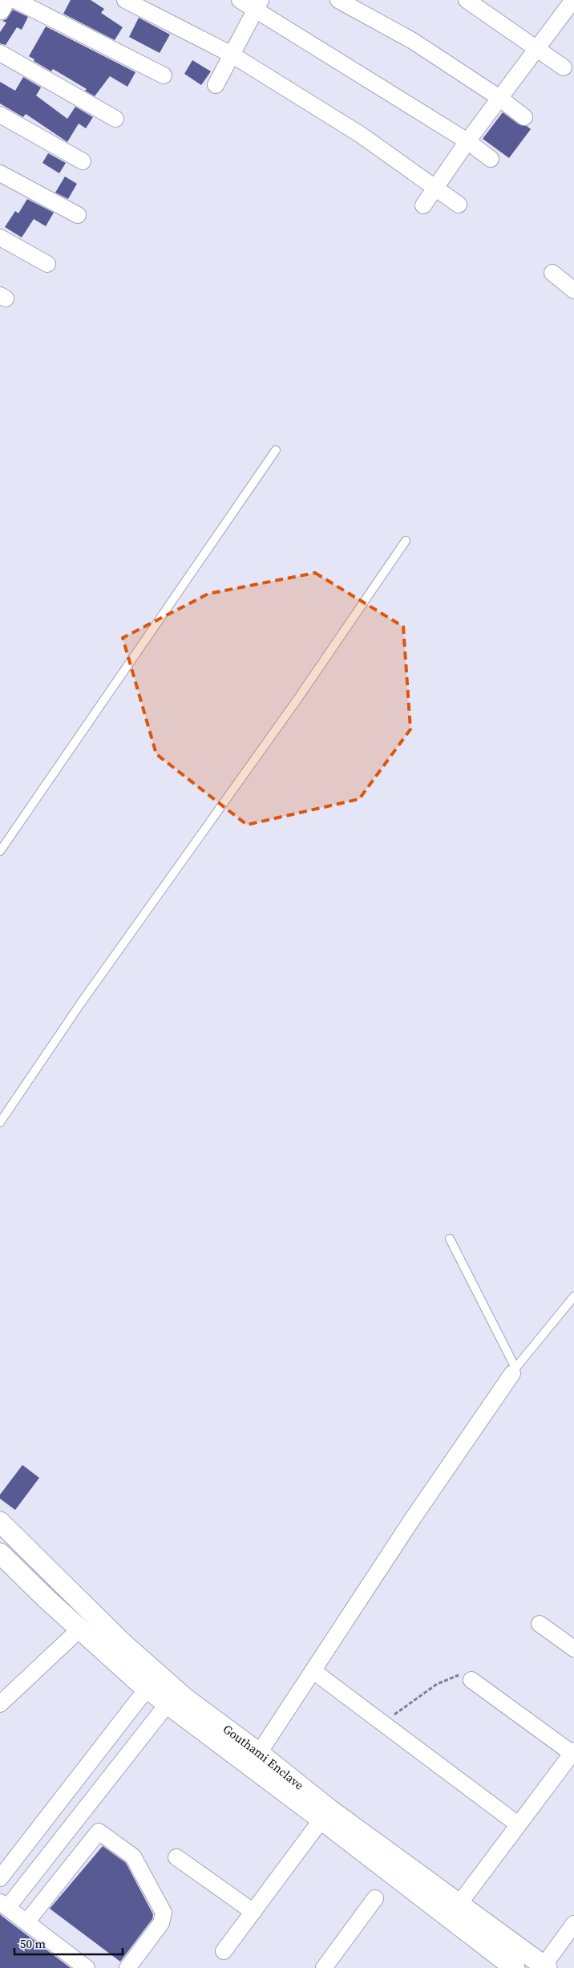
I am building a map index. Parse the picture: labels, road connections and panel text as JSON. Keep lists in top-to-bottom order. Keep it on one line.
{"streets":{"street":["Gouthami Enclave"]},"scale_bar":"50 m"}
